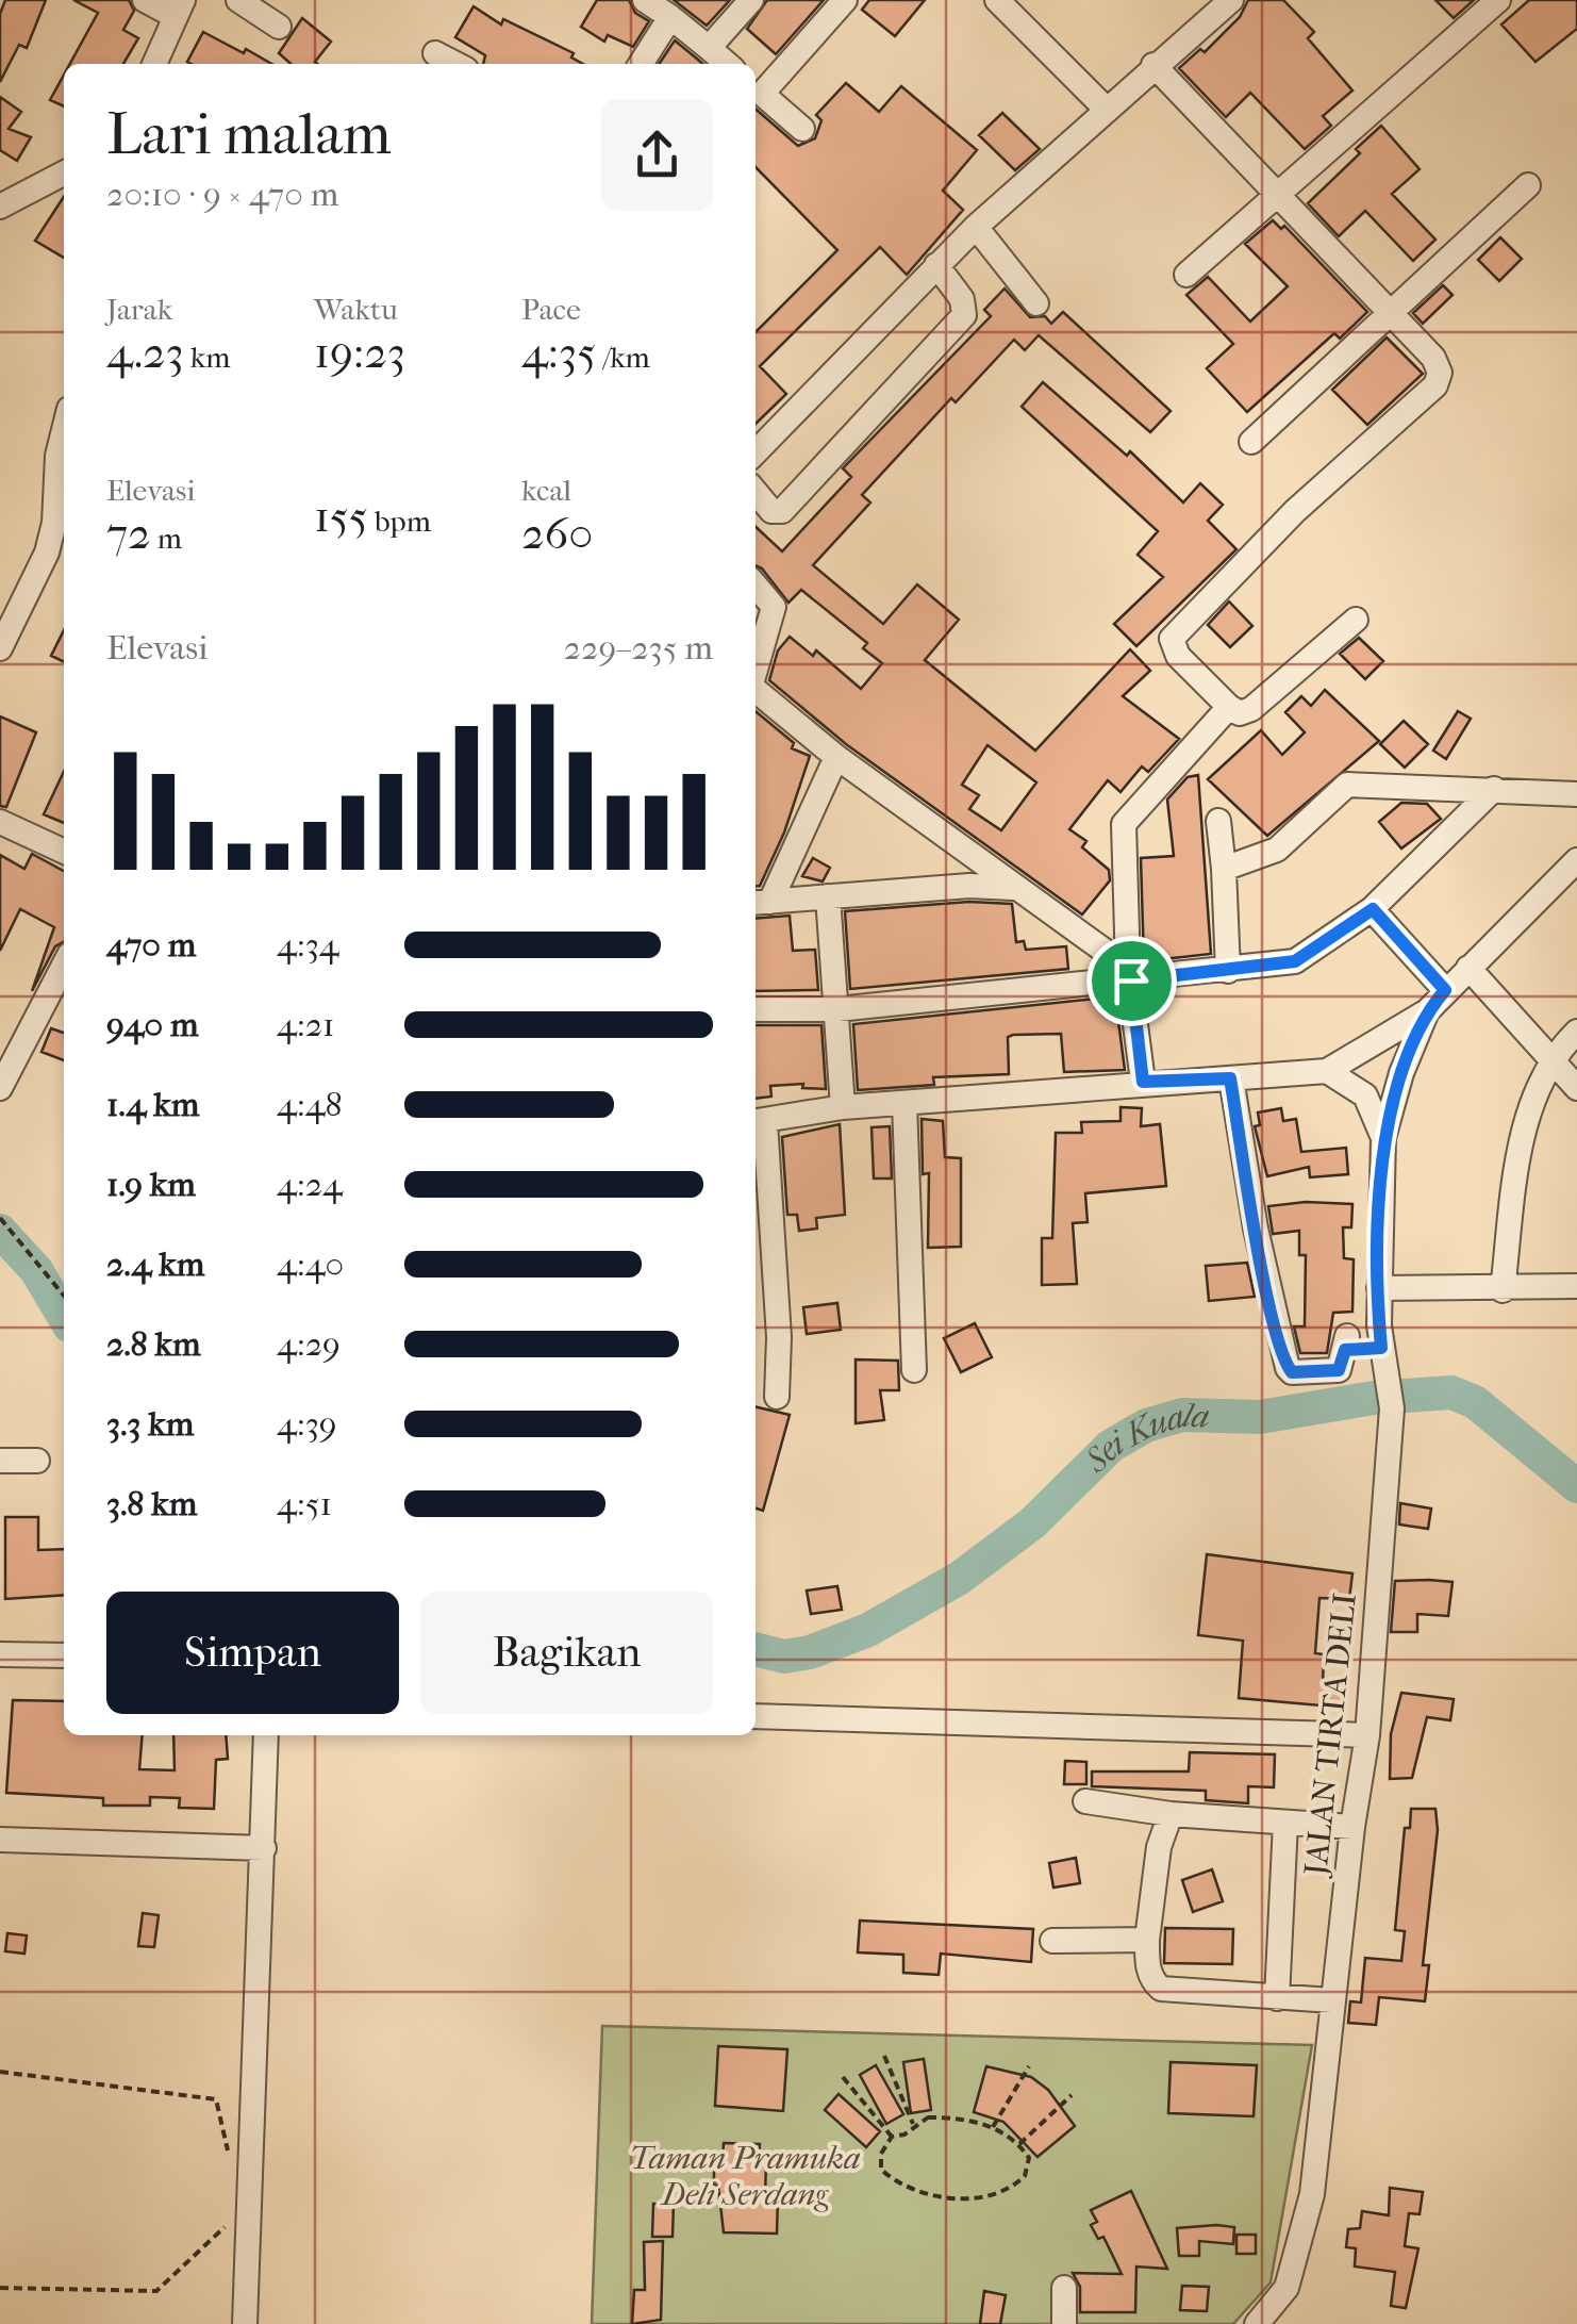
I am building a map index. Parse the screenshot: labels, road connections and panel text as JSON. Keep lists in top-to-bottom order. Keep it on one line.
{"streets":{"street":["JALAN TIRTA DELI"]},"water":["Sei Kuala"],"parks":["Taman Pramuka Deli Serdang"],"page":{"heading":["Lari malam","20:10 · 9 × 470 m"],"stats":[["Jarak","4.23 km"],["Waktu","19:23"],["Pace","4:35 /km"],["Elevasi","72 m"],["155 bpm"],["kcal","260"]],"chart":["Elevasi","229–235 m"],"list":[{"name":"470 m","note":"4:34"},{"name":"940 m","note":"4:21"},{"name":"1.4 km","note":"4:48"},{"name":"1.9 km","note":"4:24"},{"name":"2.4 km","note":"4:40"},{"name":"2.8 km","note":"4:29"},{"name":"3.3 km","note":"4:39"},{"name":"3.8 km","note":"4:51"}],"buttons":["Simpan","Bagikan"]}}
